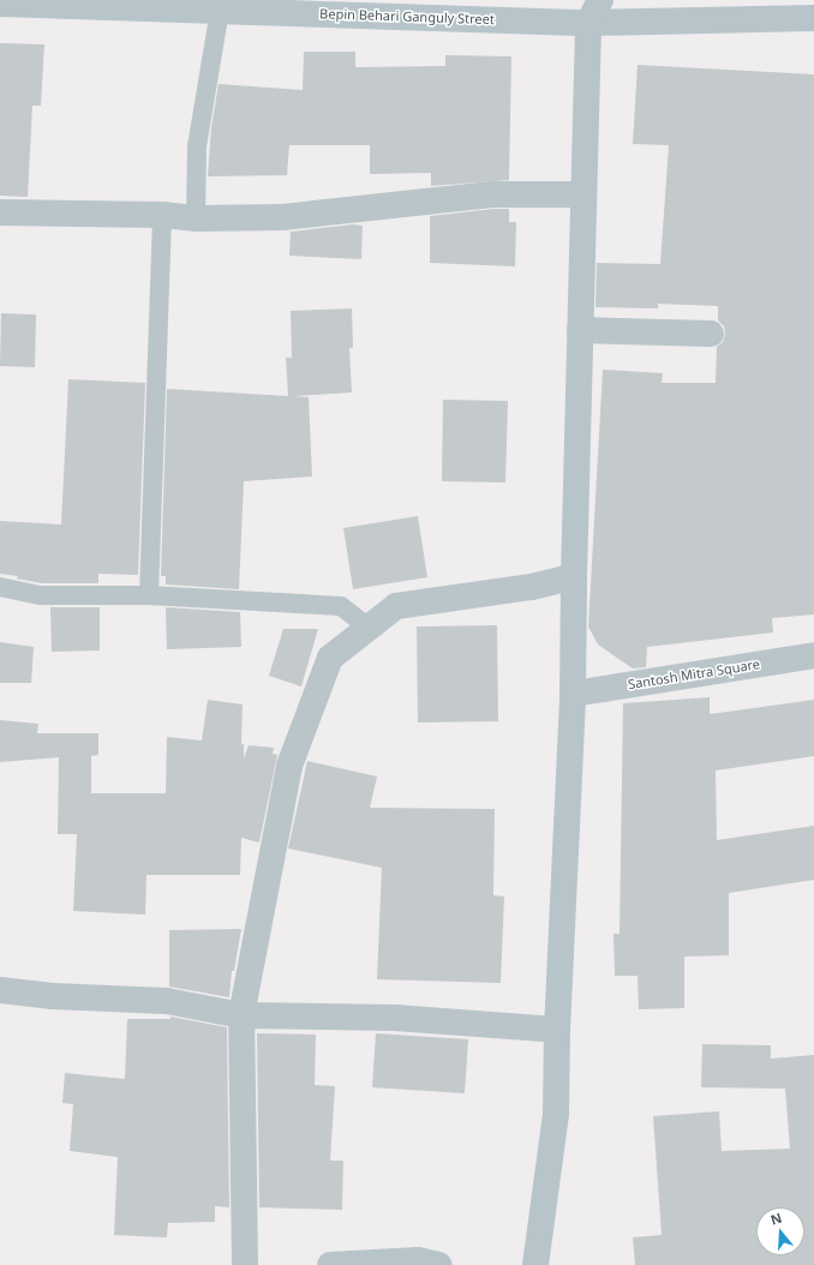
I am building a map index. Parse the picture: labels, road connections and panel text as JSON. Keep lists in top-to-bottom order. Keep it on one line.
{"streets":{"street":["Bepin Behari Ganguly Street","Santosh Mitra Square"]},"north":"top"}
